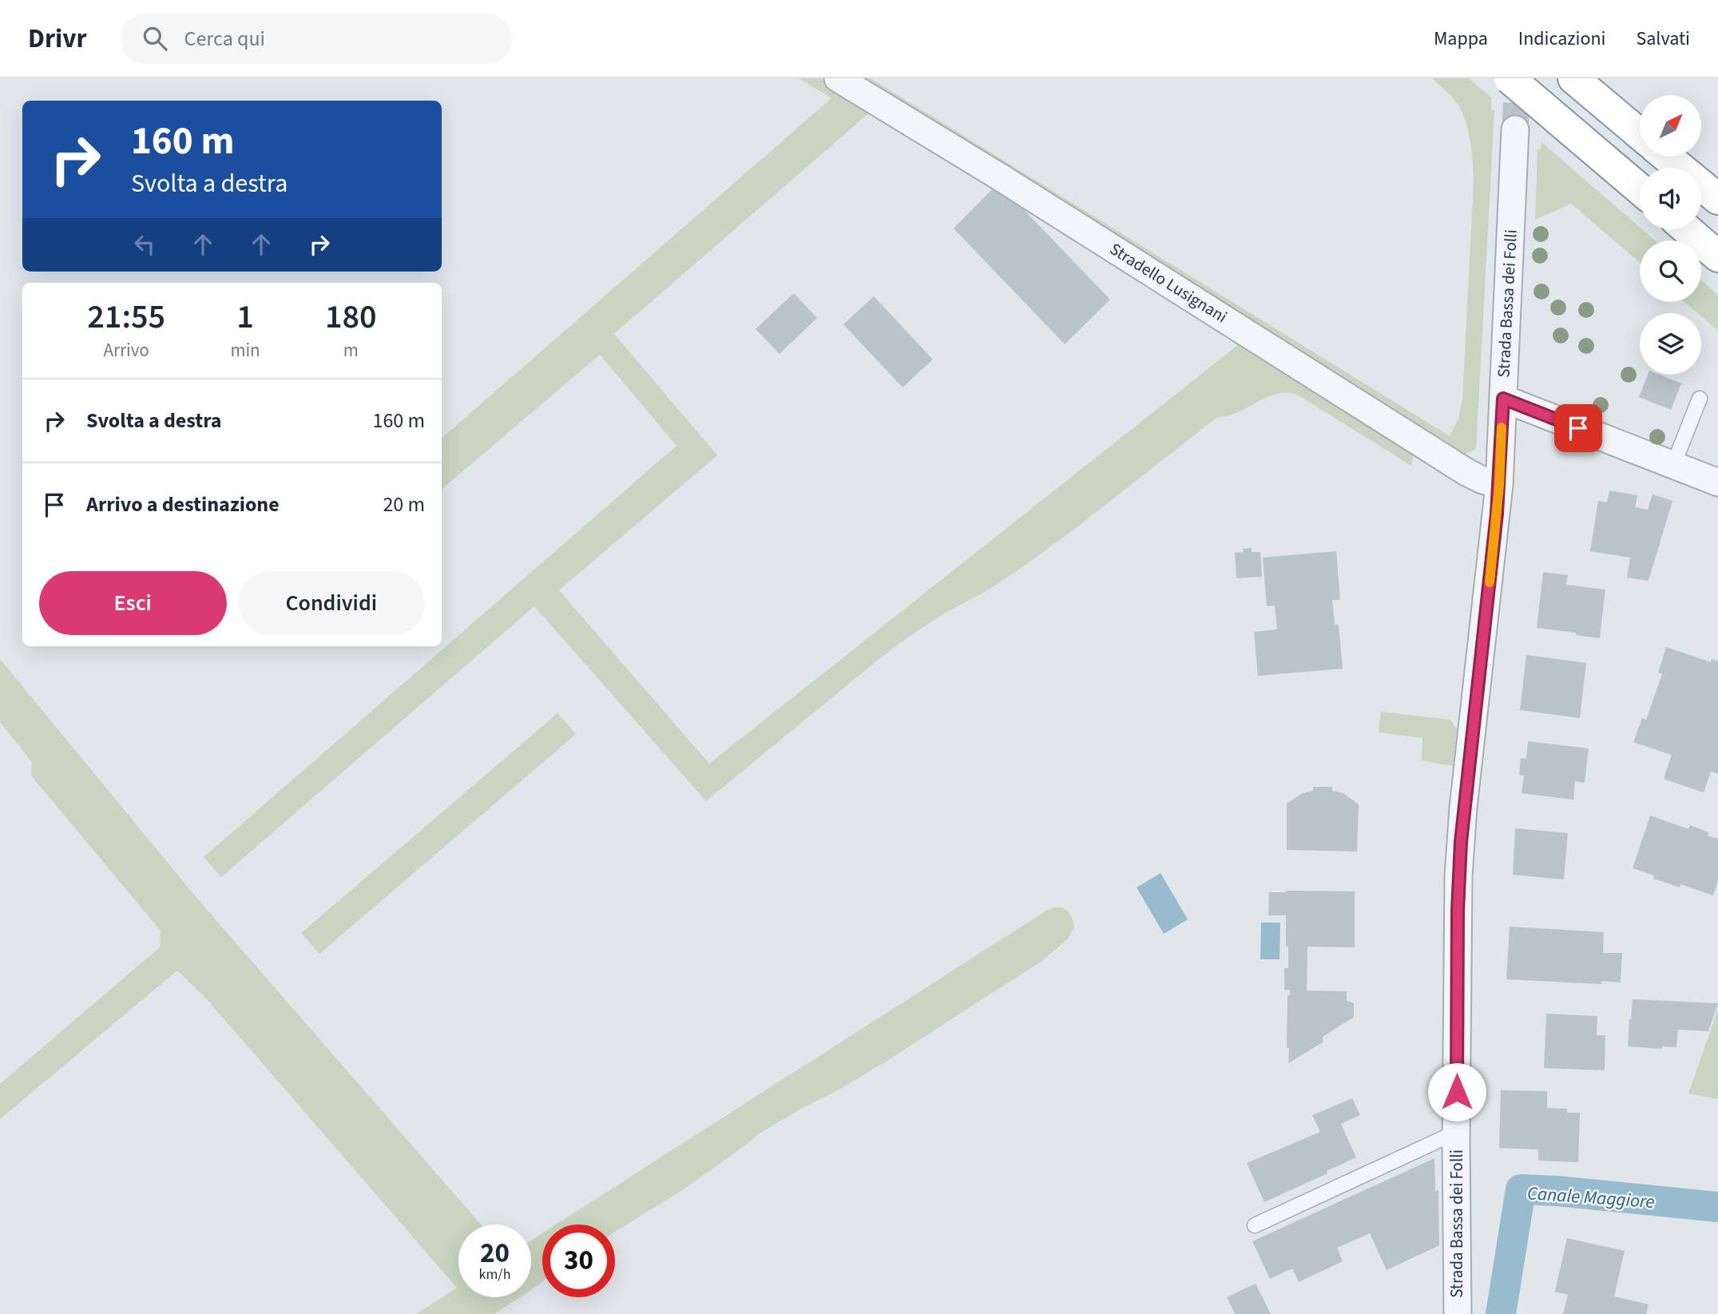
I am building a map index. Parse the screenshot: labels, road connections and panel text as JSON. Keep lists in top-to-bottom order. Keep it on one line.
{"streets":{"street":["Stradello Lusignani","Strada Bassa dei Folli"]},"crossings":[["Stradello Lusignani","Strada Bassa dei Folli"]],"water":["Canale Maggiore"],"north":"top right","page":{"header":"Drivr","search":"Cerca qui","nav":["Mappa","Indicazioni","Salvati"],"turn":["160 m","Svolta a destra"],"eta":["21:55","Arrivo","1","min","180","m"],"list":[{"name":"Svolta a destra","value":"160 m"},{"name":"Arrivo a destinazione","value":"20 m"}],"buttons":["Esci","Condividi"],"speed":"20 km/h","limit":"30"}}
